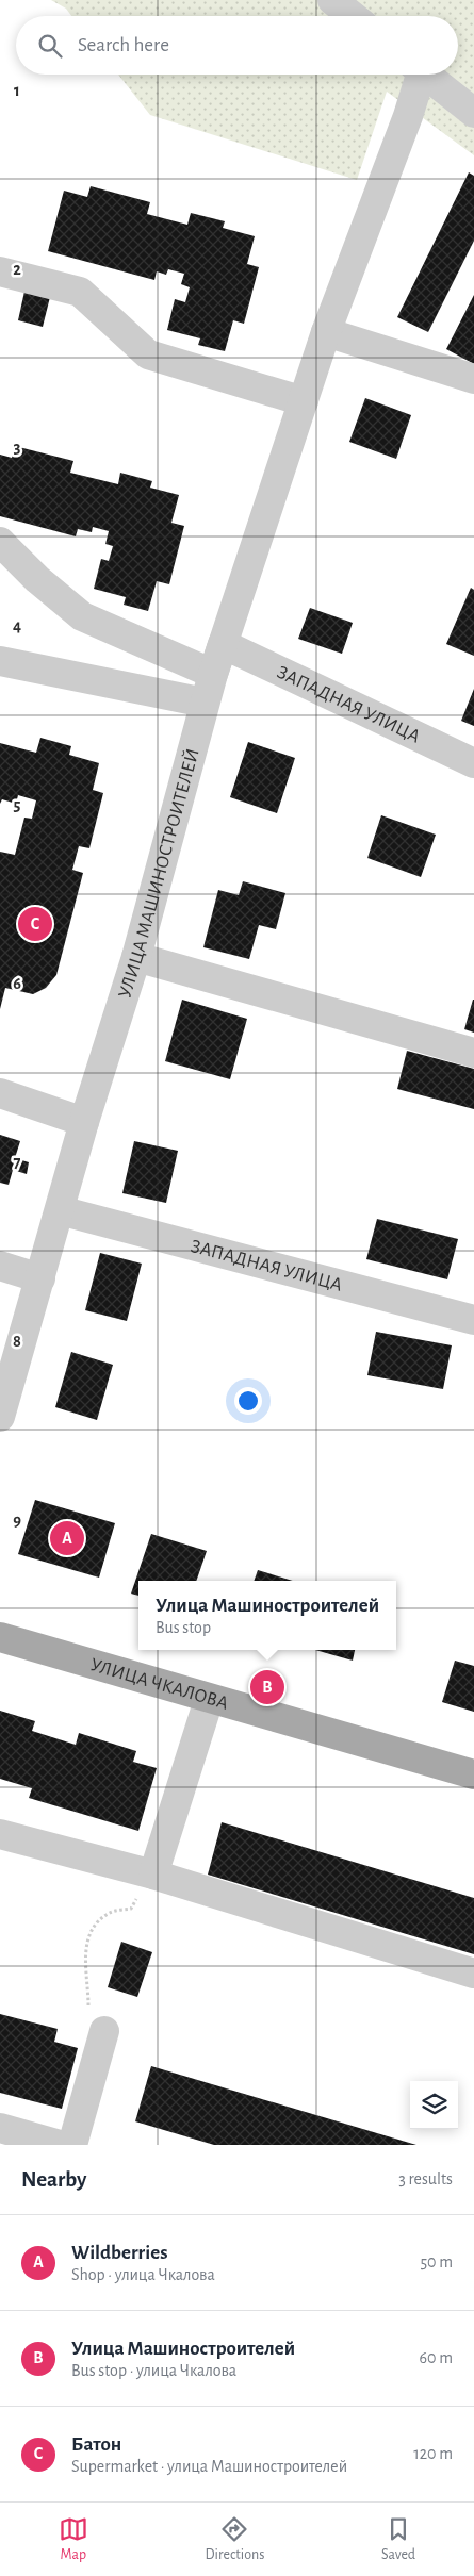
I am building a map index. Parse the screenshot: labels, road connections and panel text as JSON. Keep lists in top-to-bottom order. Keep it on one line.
{"streets":{"main road":["УЛИЦА ЧКАЛОВА"],"street":["ЗАПАДНАЯ УЛИЦА","УЛИЦА МАШИНОСТРОИТЕЛЕЙ"]},"crossings":[["ЗАПАДНАЯ УЛИЦА","УЛИЦА МАШИНОСТРОИТЕЛЕЙ"]],"page":{"search":"Search here","pins":["C","A","B"],"popup":["Улица Машиностроителей","Bus stop"],"heading":["Nearby","3 results"],"list":[{"mark":"A","name":"Wildberries","note":"Shop · улица Чкалова","value":"50 m"},{"mark":"B","name":"Улица Машиностроителей","note":"Bus stop · улица Чкалова","value":"60 m"},{"mark":"C","name":"Батон","note":"Supermarket · улица Машиностроителей","value":"120 m"}],"nav":["Map","Directions","Saved"]},"grid":{"rows":["1","2","3","4","5","6","7","8","9"]}}
